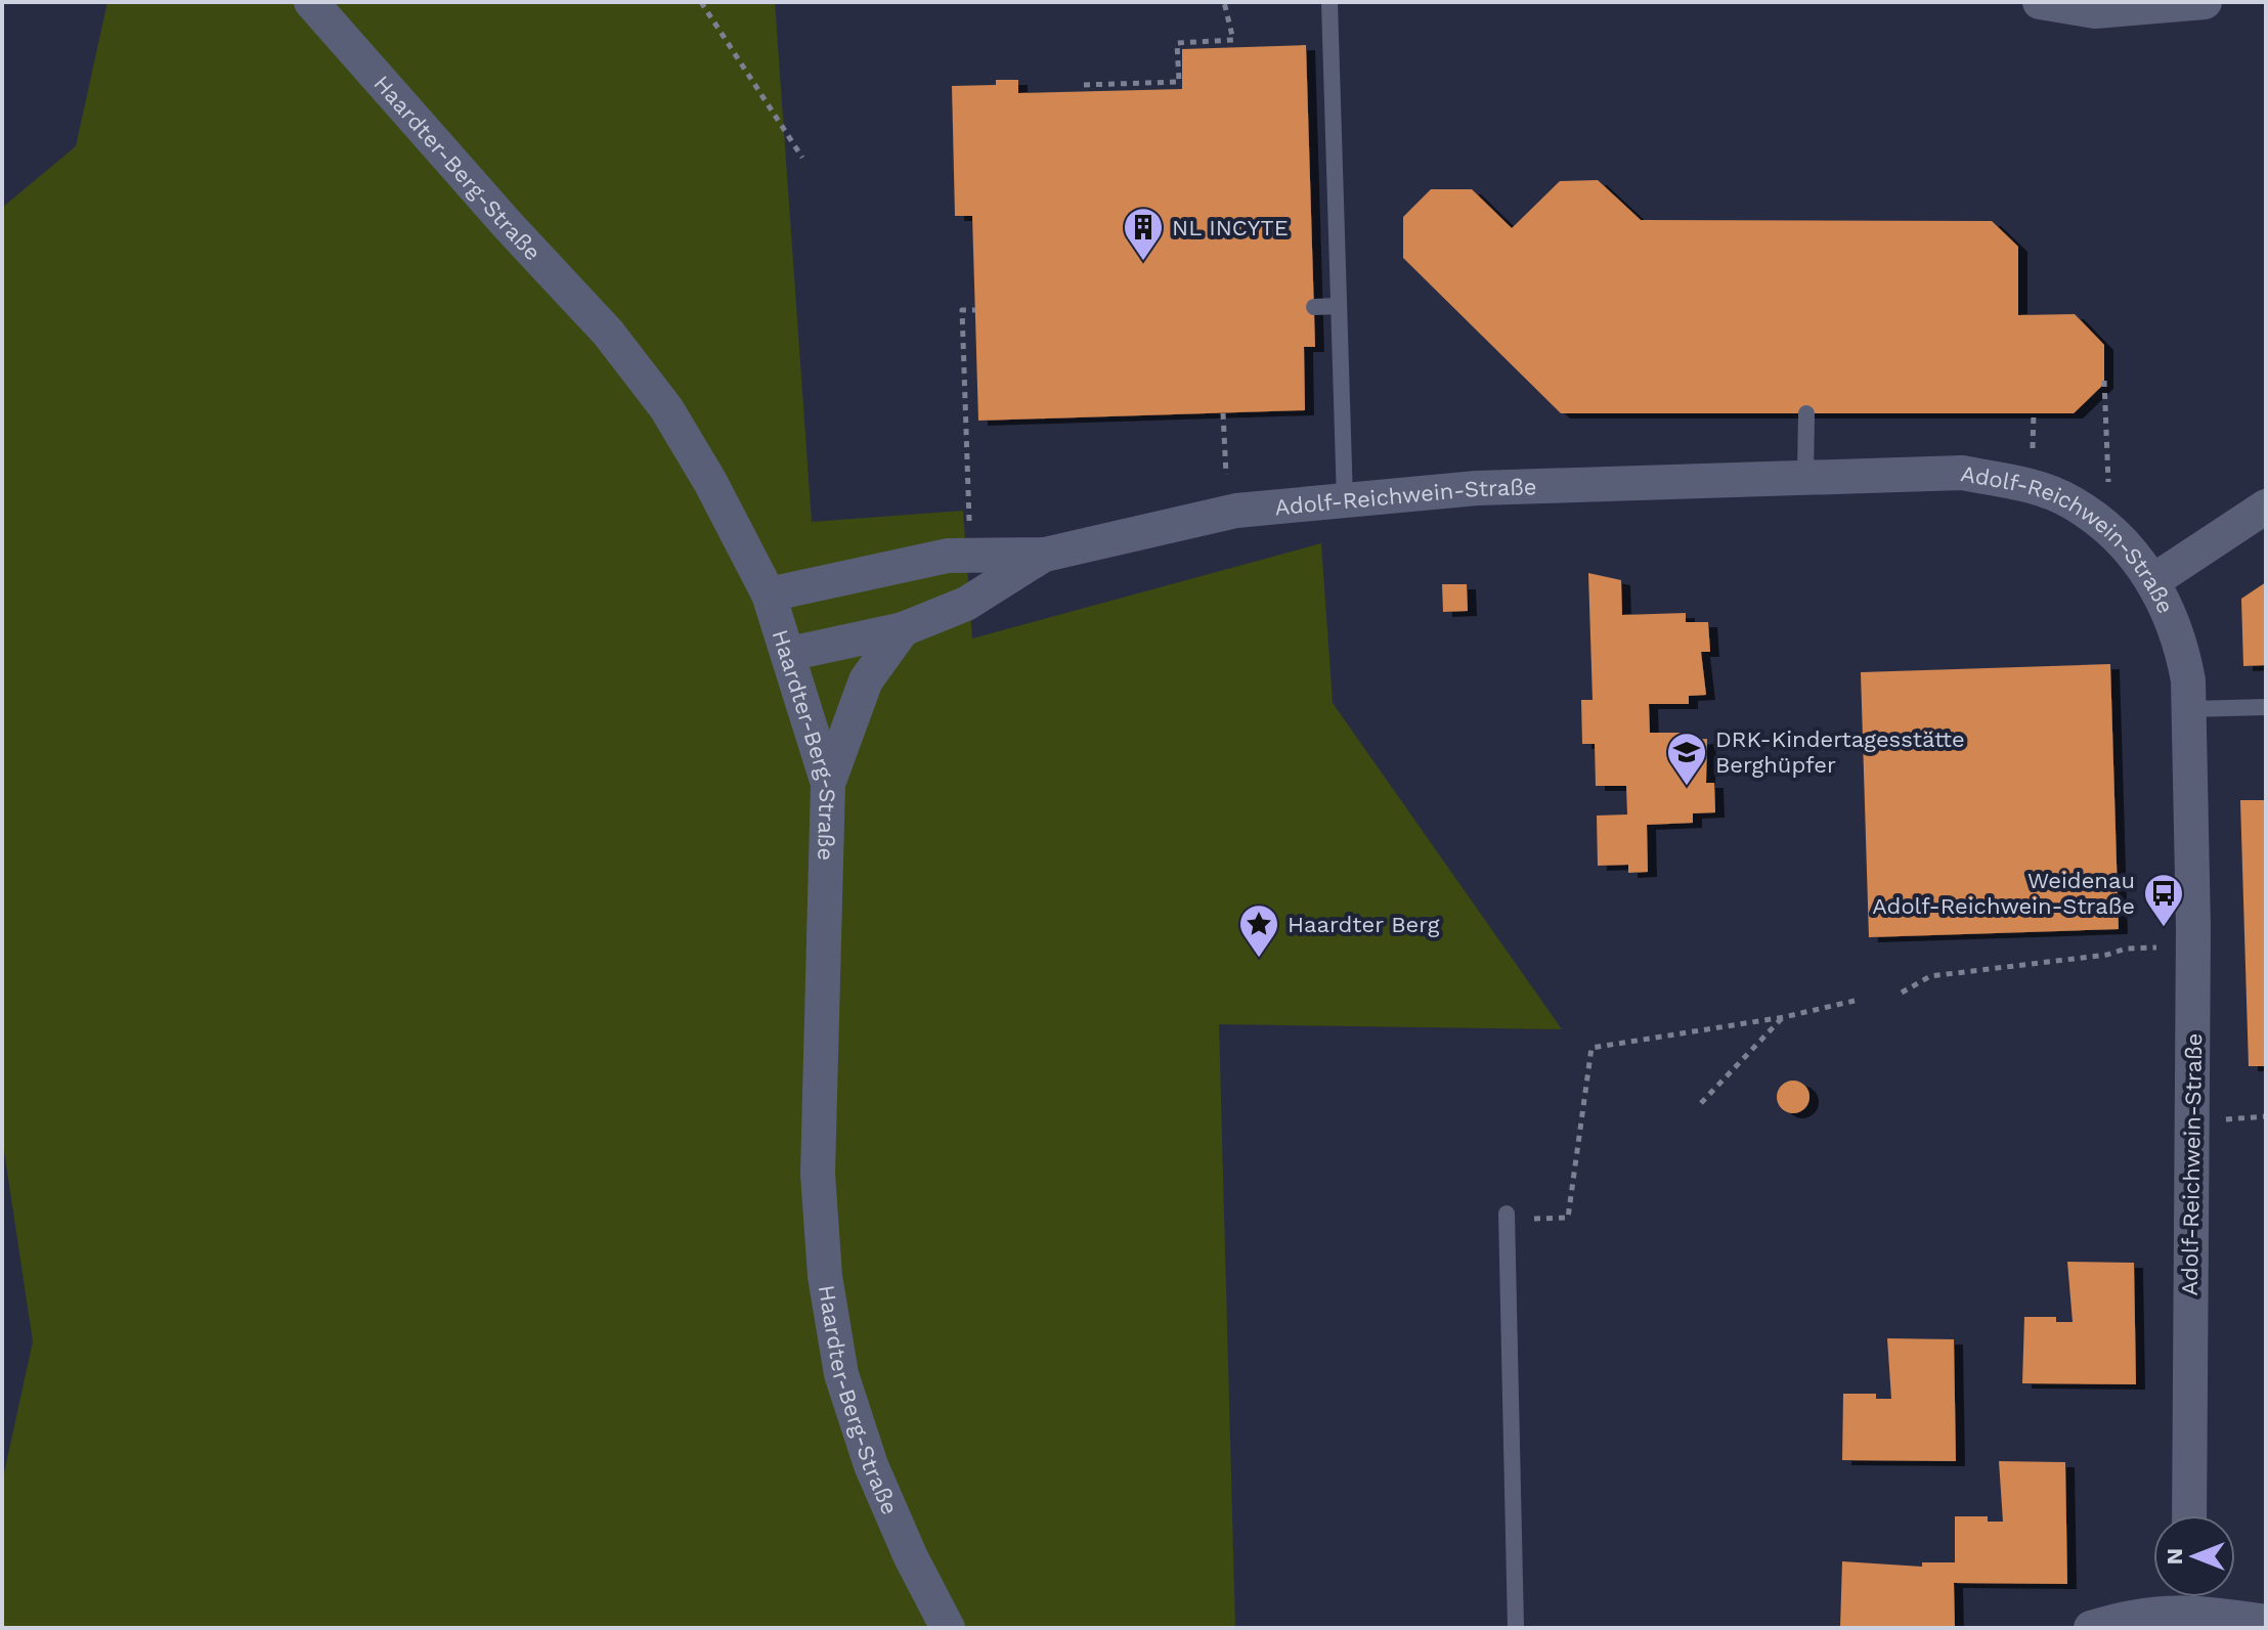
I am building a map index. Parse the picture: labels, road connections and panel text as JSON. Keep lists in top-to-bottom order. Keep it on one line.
{"streets":{"street":["Haardter-Berg-Straße","Adolf-Reichwein-Straße"]},"crossings":[["Haardter-Berg-Straße","Adolf-Reichwein-Straße"]],"places":{"building":["NL INCYTE"],"school or university":["DRK-Kindertagesstätte Berghüpfer"],"bus stop":["Weidenau Adolf-Reichwein-Straße"],"place":["Haardter Berg"]},"north":"left"}
